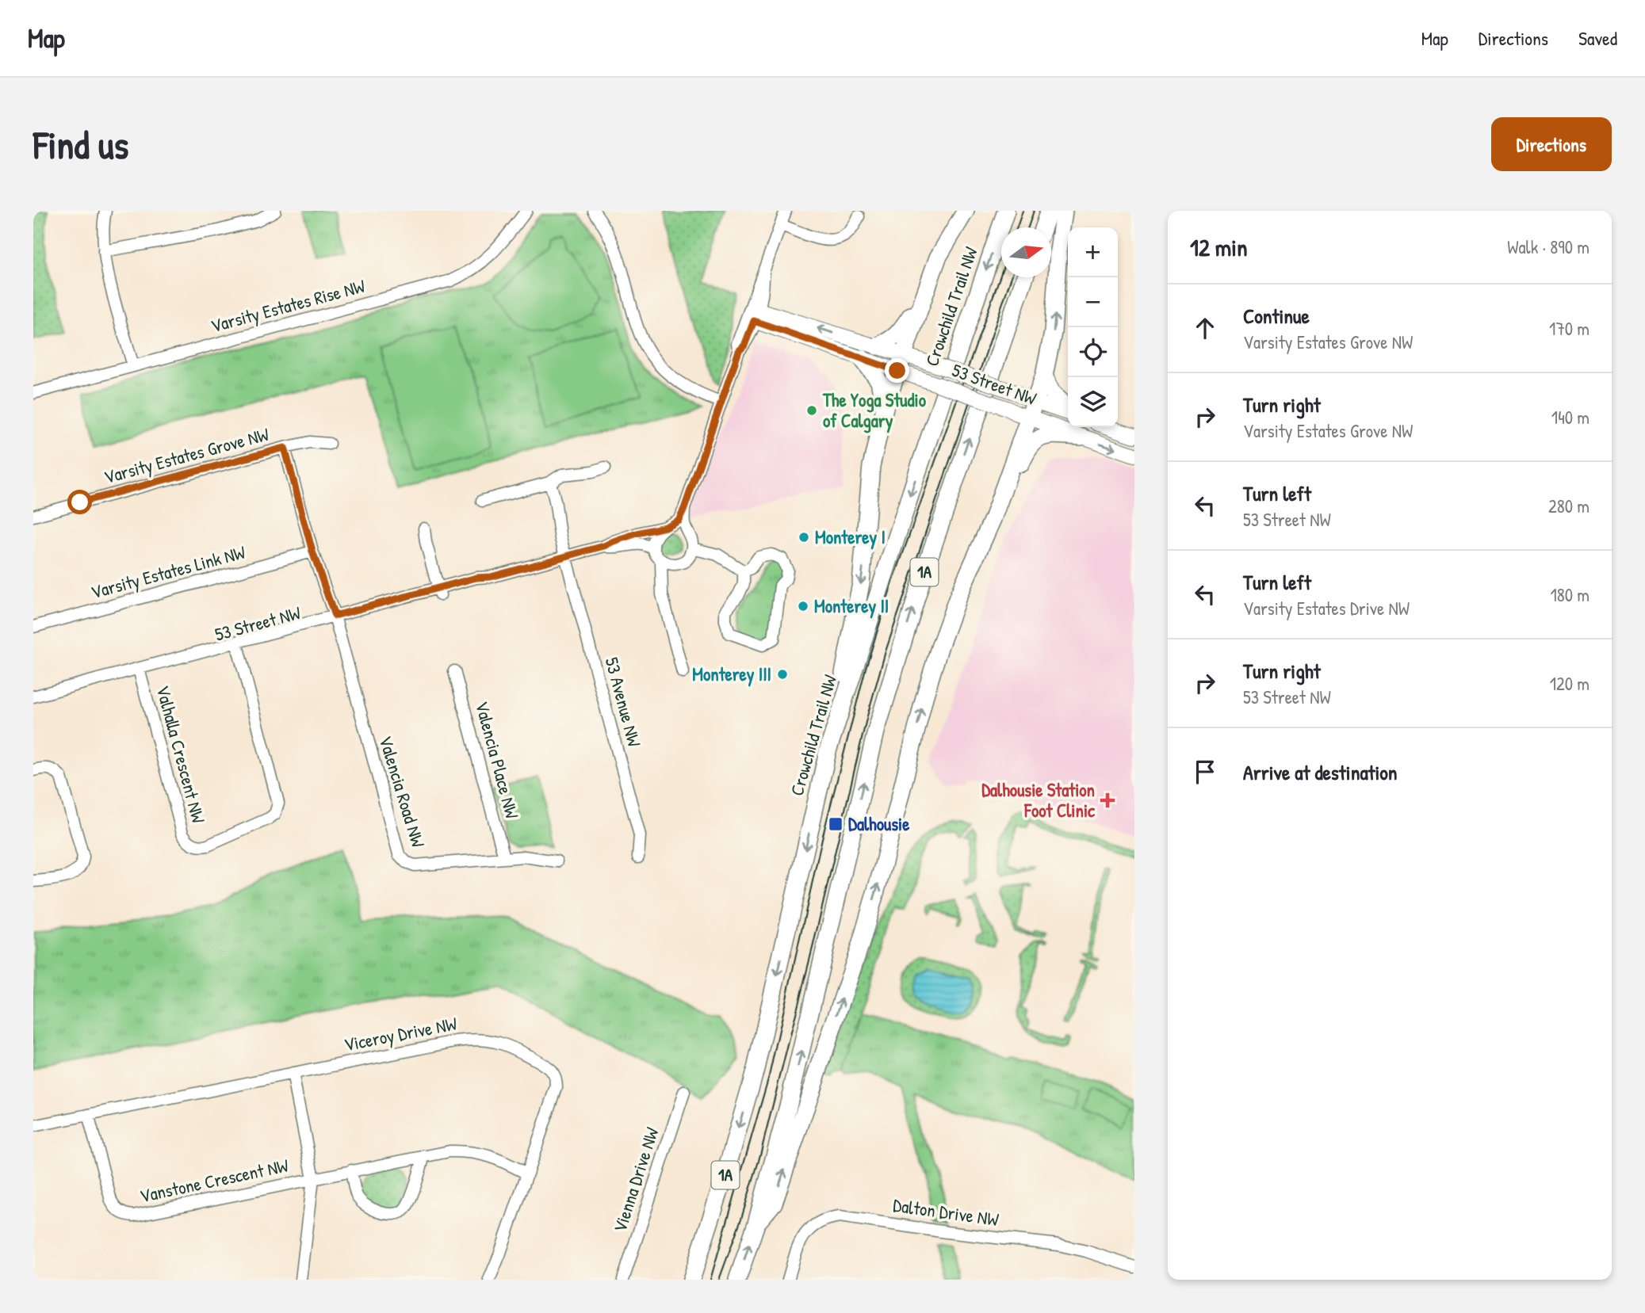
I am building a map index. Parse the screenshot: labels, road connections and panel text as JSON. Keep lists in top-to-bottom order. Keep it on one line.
{"streets":{"highway":["Crowchild Trail NW","1A"],"main road":["53 Street NW"],"street":["Varsity Estates Rise NW","Varsity Estates Grove NW","Varsity Estates Link NW","53 Avenue NW","Valhalla Crescent NW","Valencia Place NW","Valencia Road NW","Viceroy Drive NW","Vienna Drive NW","Vanstone Crescent NW","Dalton Drive NW"]},"crossings":[["53 Street NW","Varsity Estates Grove NW"],["53 Street NW","53 Avenue NW"],["53 Street NW","Valhalla Crescent NW"],["53 Street NW","Valencia Road NW"],["Varsity Estates Grove NW","Varsity Estates Link NW"],["Varsity Estates Grove NW","Valencia Road NW"],["Valencia Place NW","Valencia Road NW"],["Viceroy Drive NW","Vanstone Crescent NW"]],"places":{"other":["The Yoga Studio of Calgary","Monterey I","Monterey II","Monterey III"],"health":["Dalhousie Station Foot Clinic"],"transit":["Dalhousie"]},"north":"right","page":{"header":"Map","nav":["Map","Directions","Saved"],"buttons":"Directions","title":"Find us","heading":["12 min","Walk · 890 m"],"map_buttons":["+","−"],"list":[["Continue","Varsity Estates Grove NW","170 m"],["Turn right","Varsity Estates Grove NW","140 m"],["Turn left","53 Street NW","280 m"],["Turn left","Varsity Estates Drive NW","180 m"],["Turn right","53 Street NW","120 m"],"Arrive at destination"]}}
